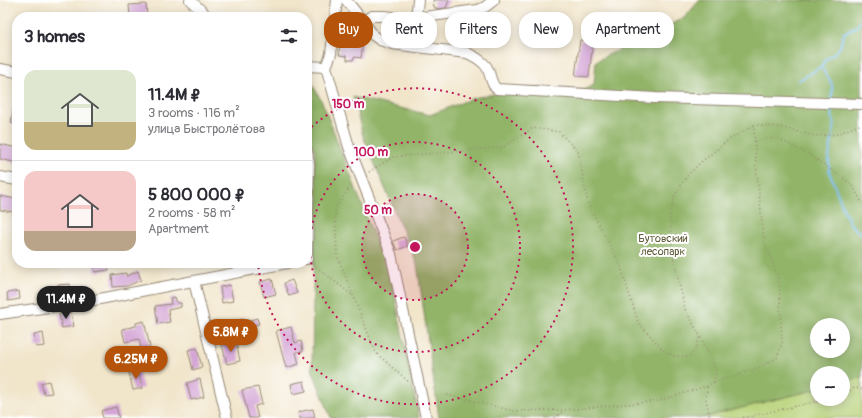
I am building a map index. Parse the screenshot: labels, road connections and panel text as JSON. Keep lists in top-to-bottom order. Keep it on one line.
{"parks":["Бутовский лесопарк"],"page":{"chip":["Buy","Rent","Filters","New","Apartment"],"heading":"3 homes","list":[{"name":"11.4M ₽","note":"3 rooms · 116 m² · улица Быстролётова"},{"name":"5 800 000 ₽","note":"2 rooms · 58 m² · Apartment"}],"price":["11.4M ₽","5.8M ₽","6.25M ₽"],"map_buttons":["+","−"]},"rings":["150 m","100 m","50 m"]}
